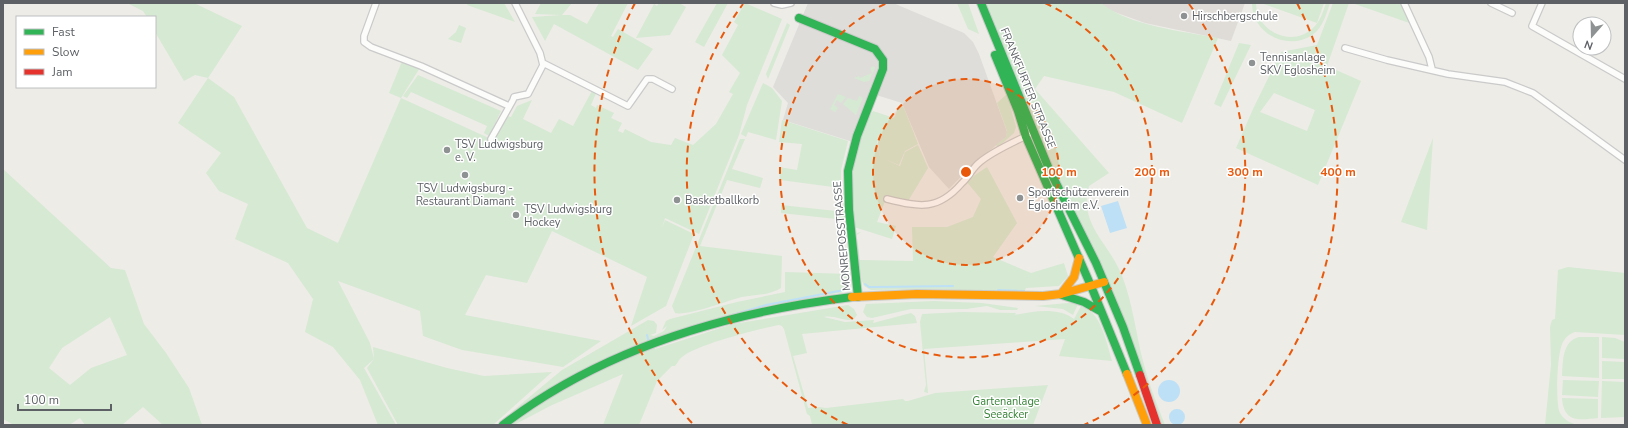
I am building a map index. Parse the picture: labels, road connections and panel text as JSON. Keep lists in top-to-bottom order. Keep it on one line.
{"streets":{"main road":["FRANKFURTER STRASSE","MONREPOSSTRASSE"]},"parks":["Gartenanlage Seeäcker"],"places":["Hirschbergschule","Tennisanlage SKV Eglosheim","TSV Ludwigsburg e. V.","TSV Ludwigsburg - Restaurant Diamant","Sportschützenverein Eglosheim e.V.","Basketballkorb","TSV Ludwigsburg Hockey"],"legend":["Fast","Slow","Jam"],"scale_bar":"100 m","north":"bottom","rings":["100 m","200 m","300 m","400 m"]}
